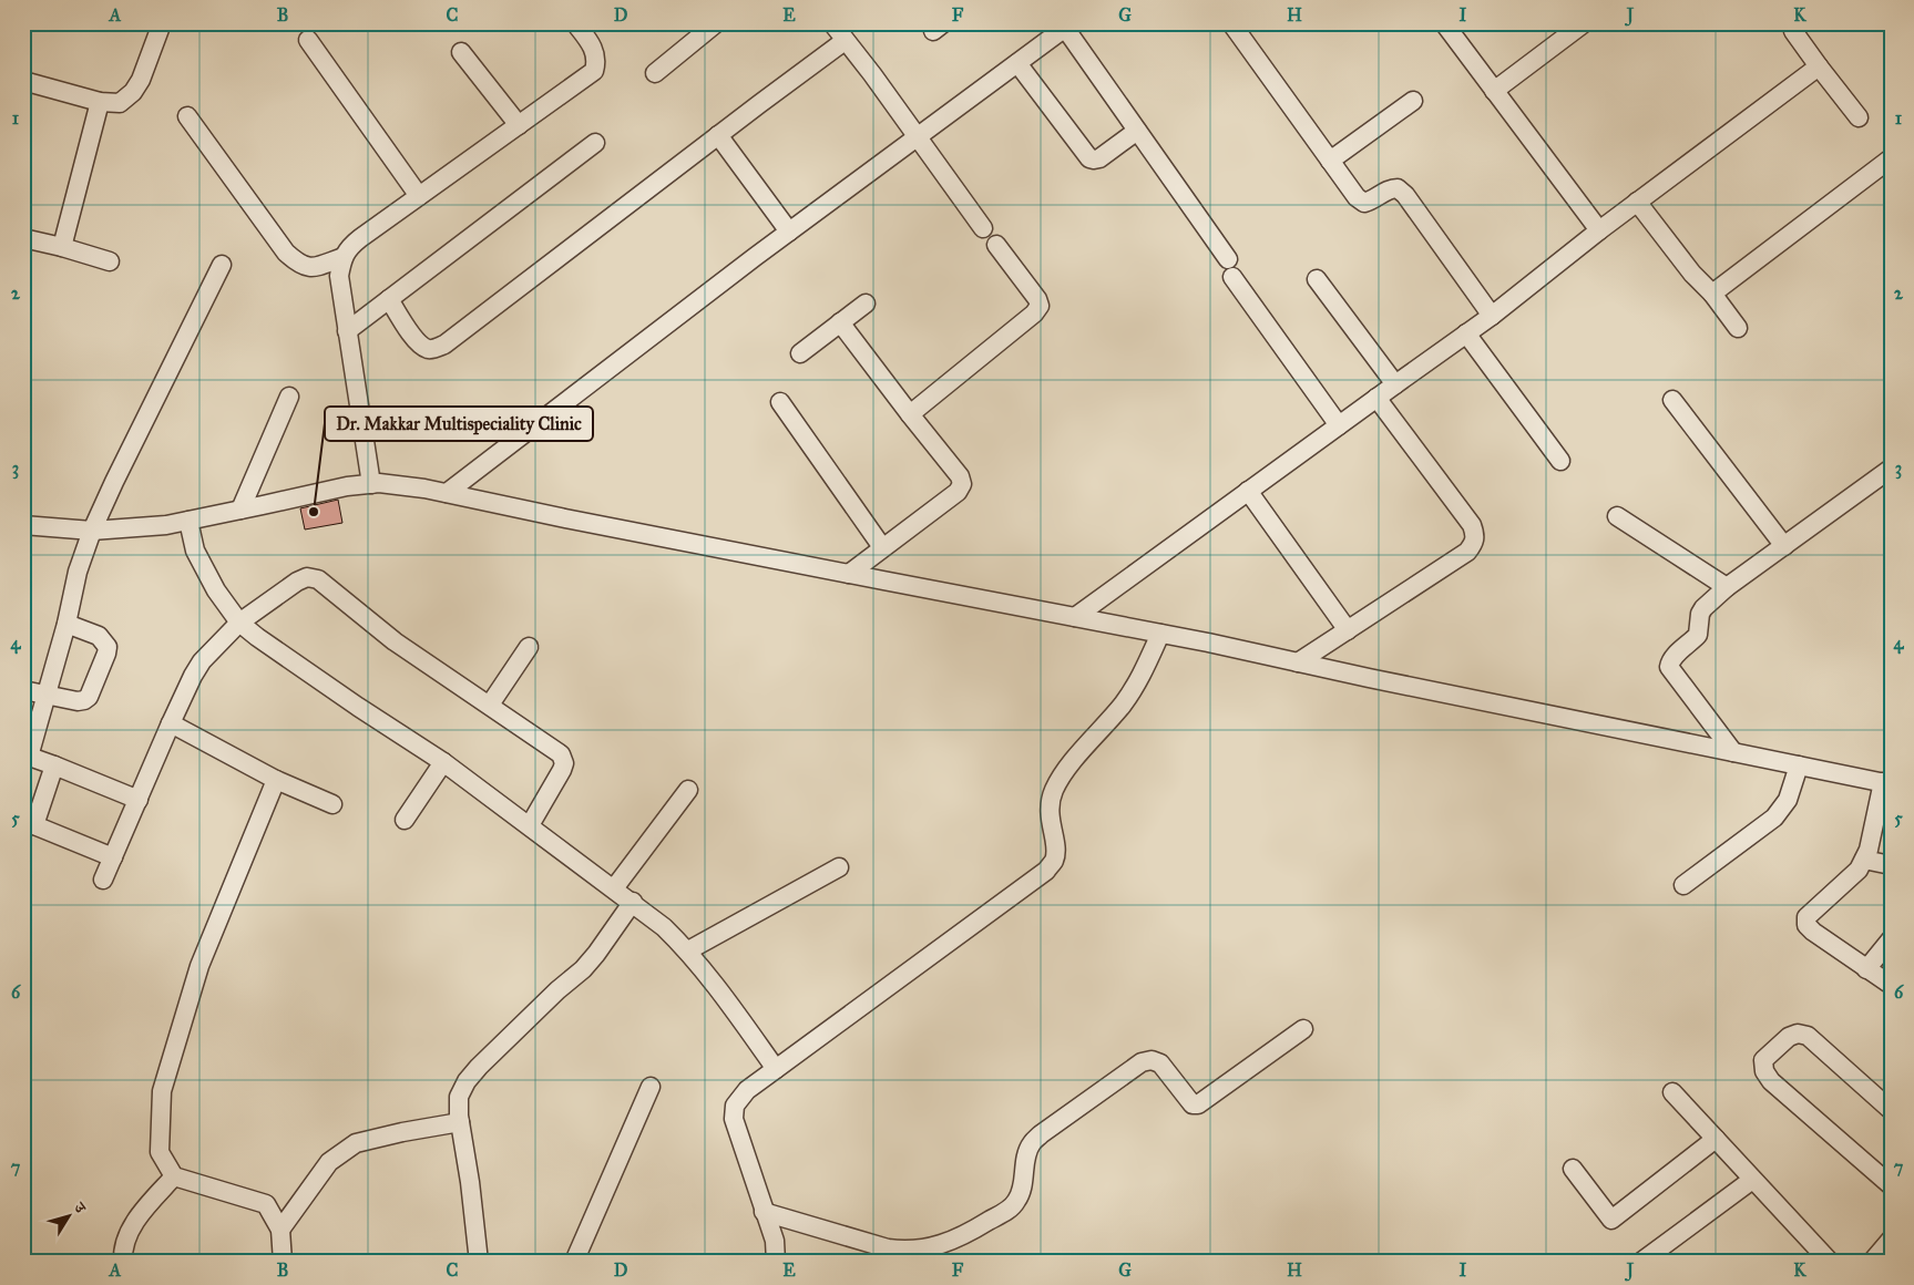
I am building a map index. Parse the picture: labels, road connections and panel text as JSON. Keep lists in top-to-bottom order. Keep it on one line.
{"places":["Dr. Makkar Multispeciality Clinic"],"north":"top right","grid":{"columns":["A","B","C","D","E","F","G","H","I","J","K"],"rows":["1","2","3","4","5","6","7"]}}
